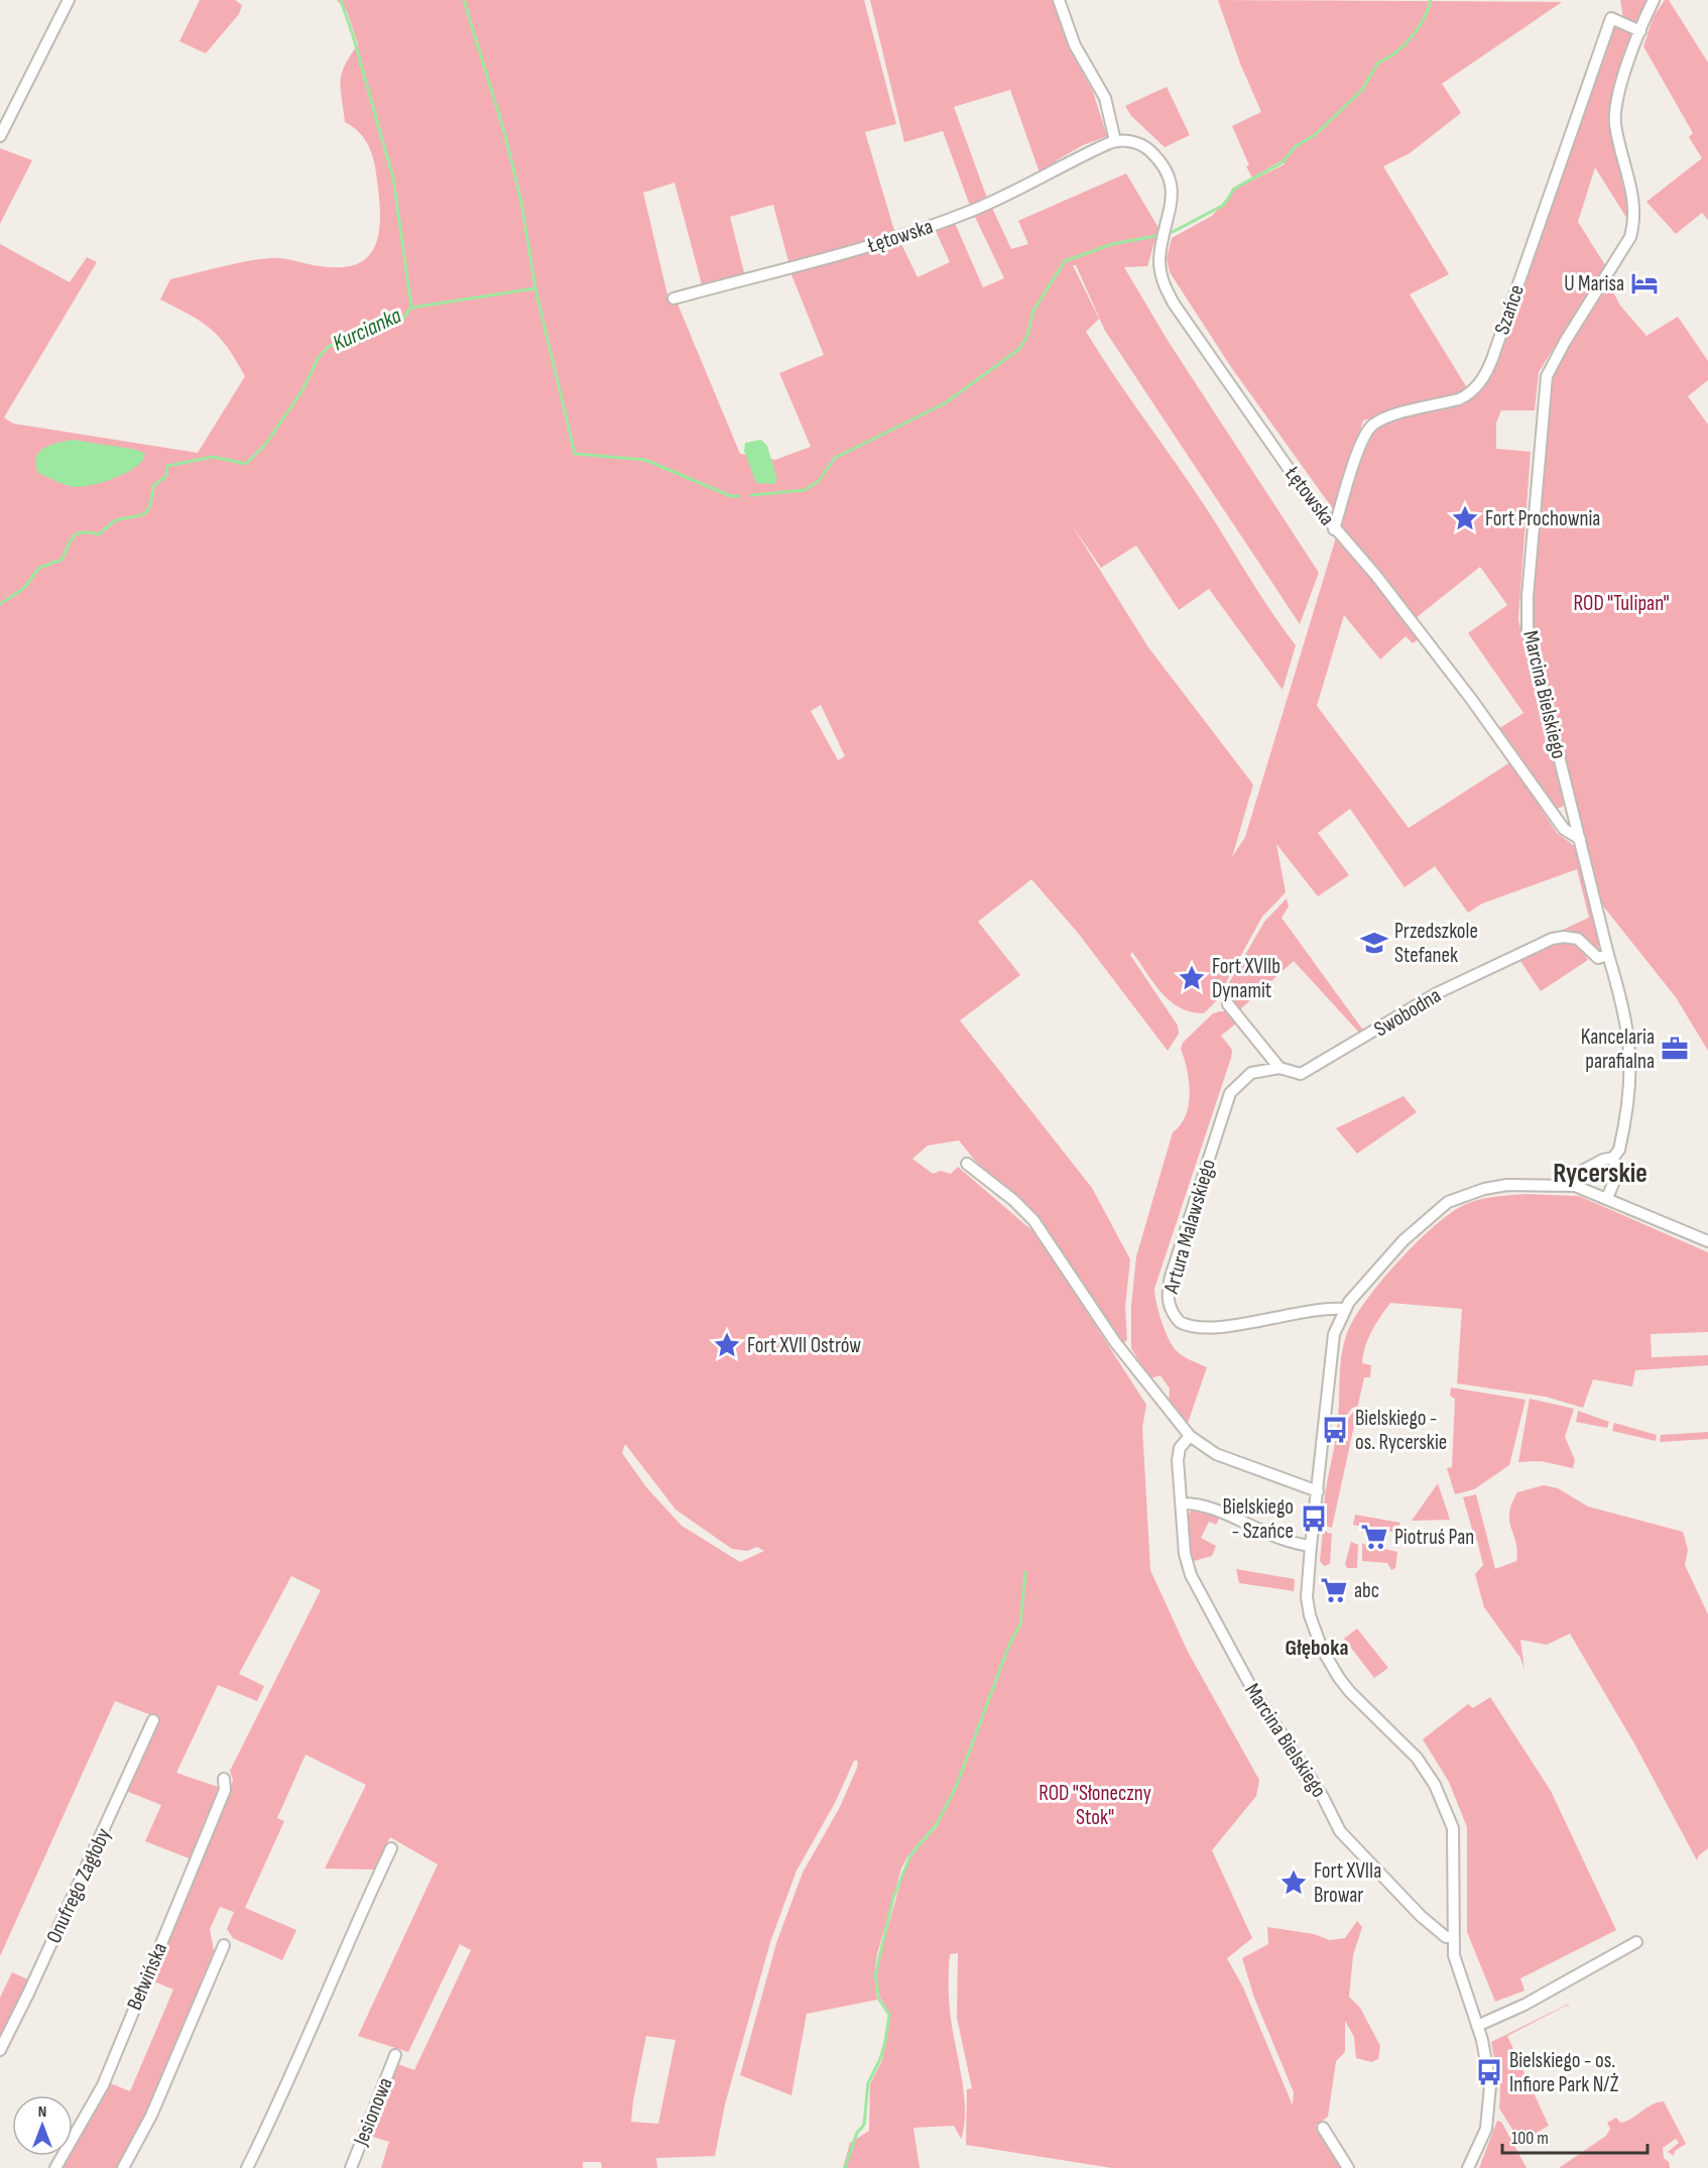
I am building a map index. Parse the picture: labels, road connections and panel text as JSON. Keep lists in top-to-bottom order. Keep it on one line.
{"streets":{"street":["Łętowska","Szańce","Marcina Bielskiego","Swobodna","Artura Malawskiego","Onufrego Zagłoby","Bełwińska","Jesionowa"]},"crossings":[["Łętowska","Szańce"],["Łętowska","Marcina Bielskiego"],["Szańce","Marcina Bielskiego"],["Marcina Bielskiego","Swobodna"],["Swobodna","Artura Malawskiego"]],"districts":["Rycerskie","Głęboka"],"water":["Kurcianka"],"parks":["ROD \"Tulipan\"","ROD \"Słoneczny Stok\""],"places":{"hotel":["U Marisa"],"place":["Fort Prochownia","Fort XVIIb Dynamit","Fort XVII Ostrów","Fort XVIIa Browar"],"school or university":["Przedszkole Stefanek"],"office":["Kancelaria parafialna"],"bus stop":["Bielskiego - os. Rycerskie","Bielskiego - Szańce","Bielskiego - os. Infiore Park N/Ż"],"supermarket":["Piotruś Pan","abc"]},"scale_bar":"100 m","north":"top"}
